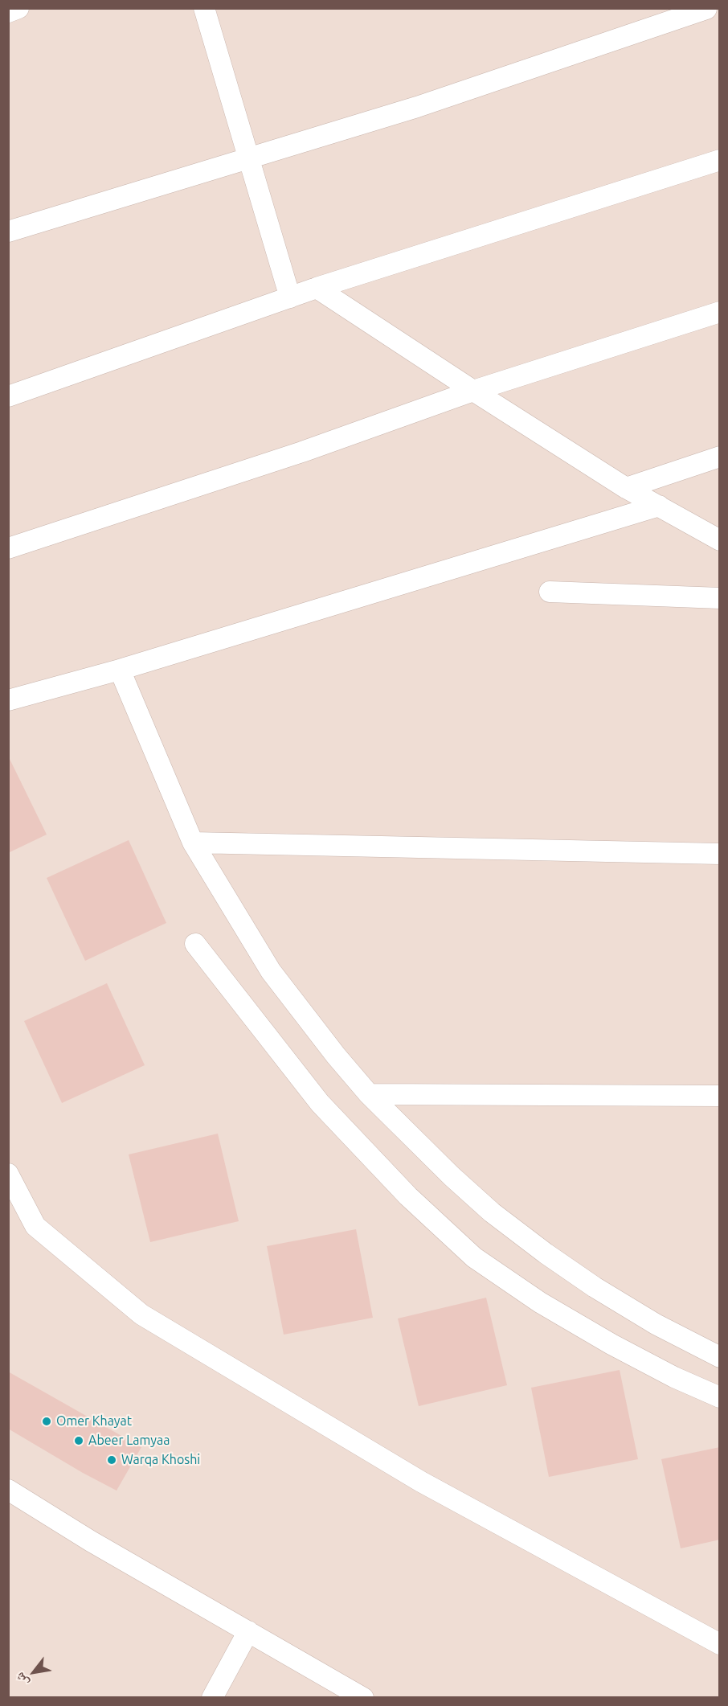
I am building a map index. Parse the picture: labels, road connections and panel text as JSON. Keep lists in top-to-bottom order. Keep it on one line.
{"places":["Omer Khayat","Abeer Lamyaa","Warqa Khoshi"],"north":"bottom left"}
